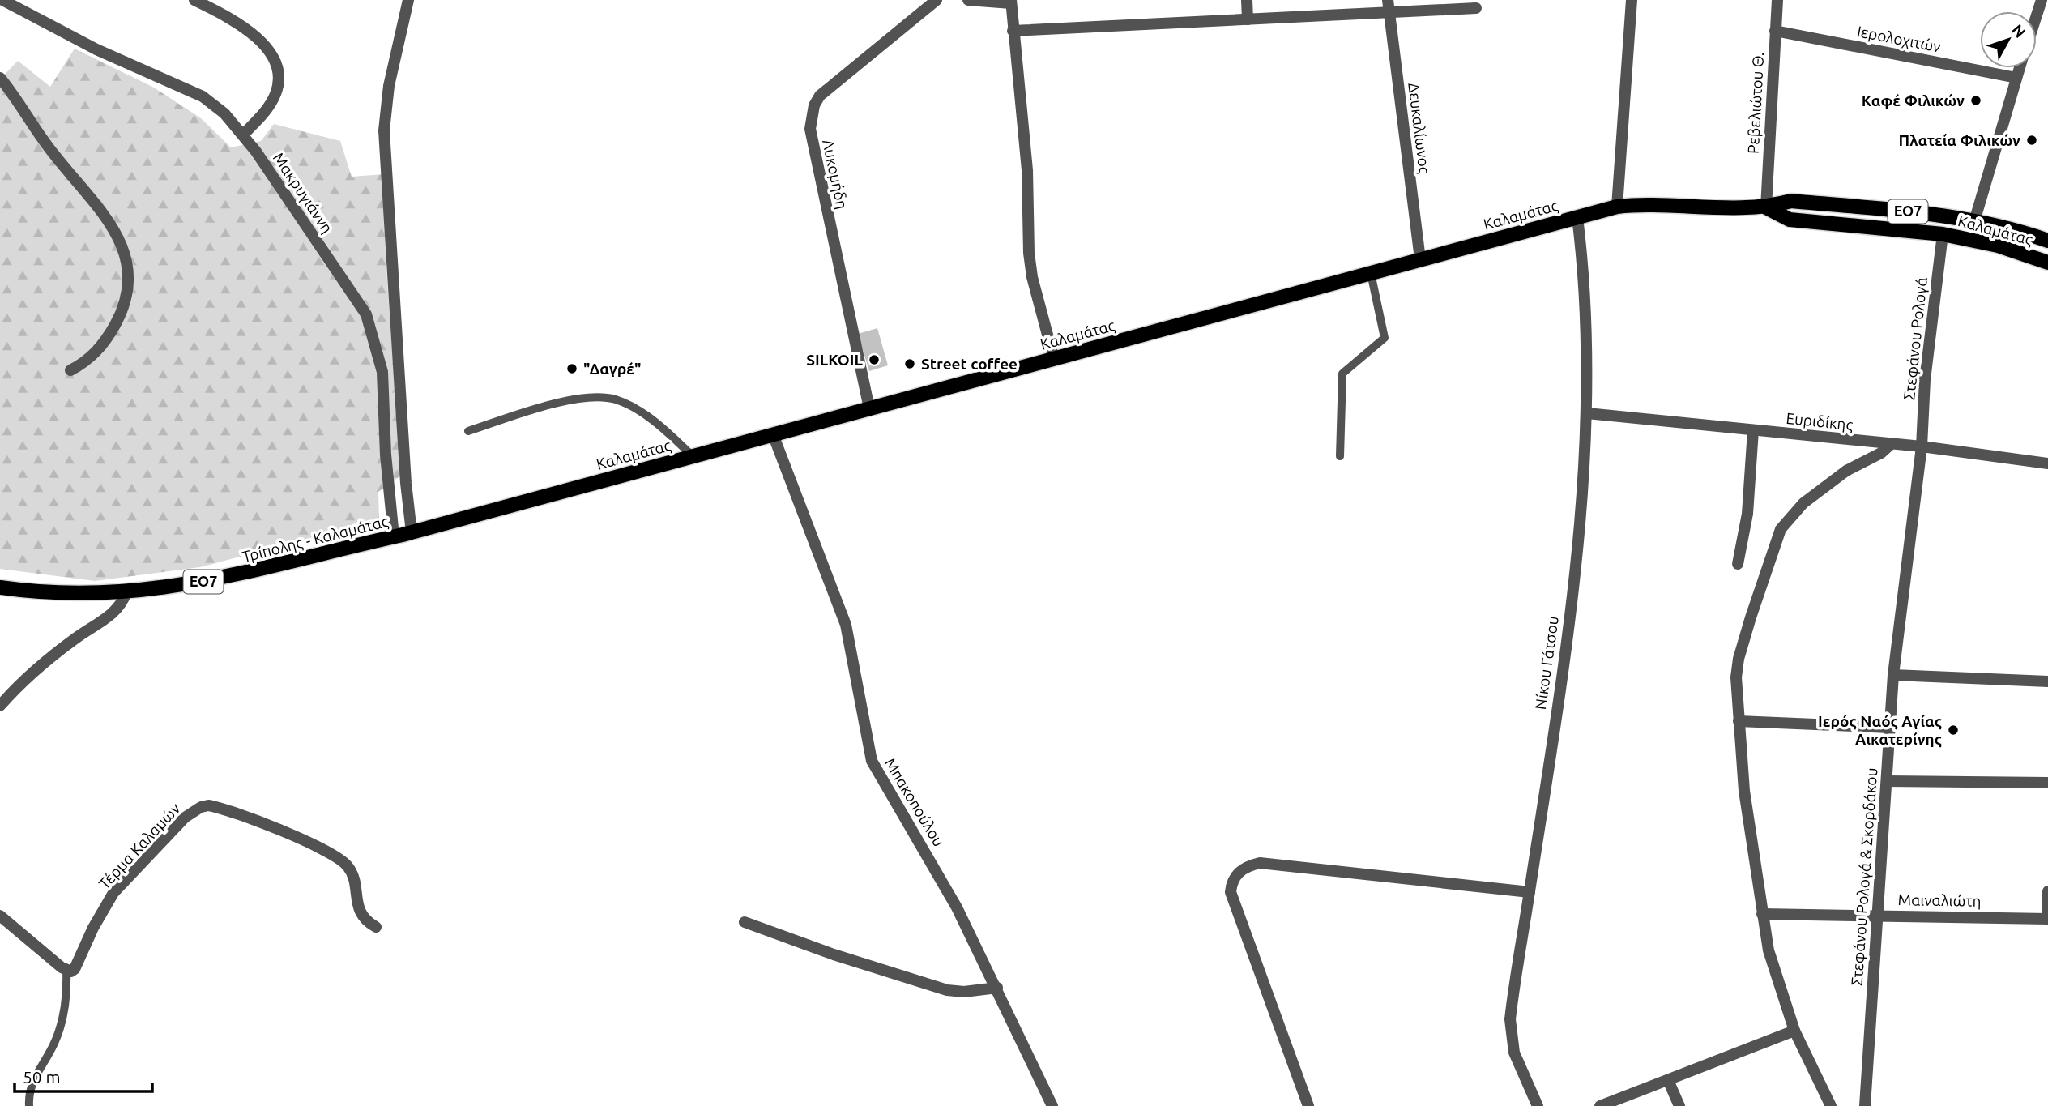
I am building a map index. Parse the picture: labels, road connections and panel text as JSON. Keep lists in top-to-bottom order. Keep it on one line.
{"streets":{"main road":["ΕΟ7","Καλαμάτας","Τρίπολης - Καλαμάτας"],"street":["Ιερολοχιτών","Ρεβελιώτου Θ.","Δευκαλίωνος","Λυκομήδη","Μακρυγιάννη","Στεφάνου Ρολογά","Ευριδίκης","Νίκου Γάτσου","Μπακοπούλου","Τέρμα Καλαμών","Στεφάνου Ρολογά & Σκορδάκου","Μαιναλιώτη"]},"crossings":[["Ιερολοχιτών","Ρεβελιώτου Θ."],["Ρεβελιώτου Θ.","Καλαμάτας"],["Δευκαλίωνος","Καλαμάτας"],["Λυκομήδη","Καλαμάτας"],["Μακρυγιάννη","Καλαμάτας"],["Μακρυγιάννη","Τρίπολης - Καλαμάτας"],["Καλαμάτας","Στεφάνου Ρολογά"],["Καλαμάτας","Τρίπολης - Καλαμάτας"],["Καλαμάτας","Νίκου Γάτσου"],["Καλαμάτας","Μπακοπούλου"],["Στεφάνου Ρολογά","Ευριδίκης"],["Στεφάνου Ρολογά","Στεφάνου Ρολογά & Σκορδάκου"],["Ευριδίκης","Νίκου Γάτσου"],["Ευριδίκης","Στεφάνου Ρολογά & Σκορδάκου"],["Στεφάνου Ρολογά & Σκορδάκου","Μαιναλιώτη"]],"places":["Καφέ Φιλικών","Πλατεία Φιλικών","SILKOIL","Street coffee","\"Δαγρέ\"","Ιερός Ναός Αγίας Αικατερίνης"],"scale_bar":"50 m","north":"top right"}
